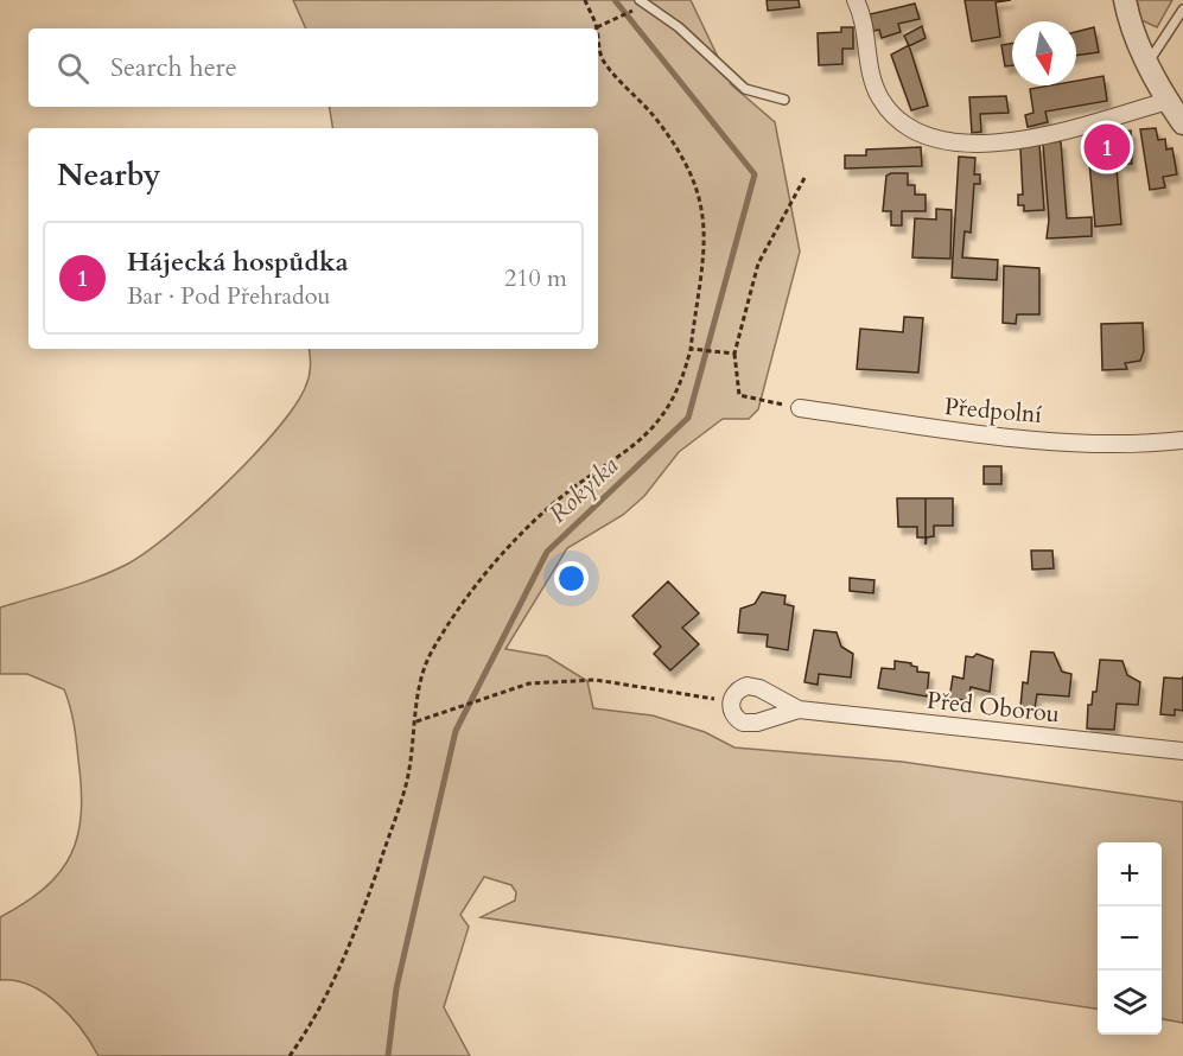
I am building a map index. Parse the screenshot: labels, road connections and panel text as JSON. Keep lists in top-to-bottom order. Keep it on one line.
{"streets":{"street":["Předpolní","Před Oborou"]},"water":["Rokytka"],"north":"bottom","page":{"search":"Search here","pins":"1","heading":"Nearby","list":[{"mark":"1","name":"Hájecká hospůdka","note":"Bar · Pod Přehradou","value":"210 m"}],"map_buttons":["+","−"]}}
